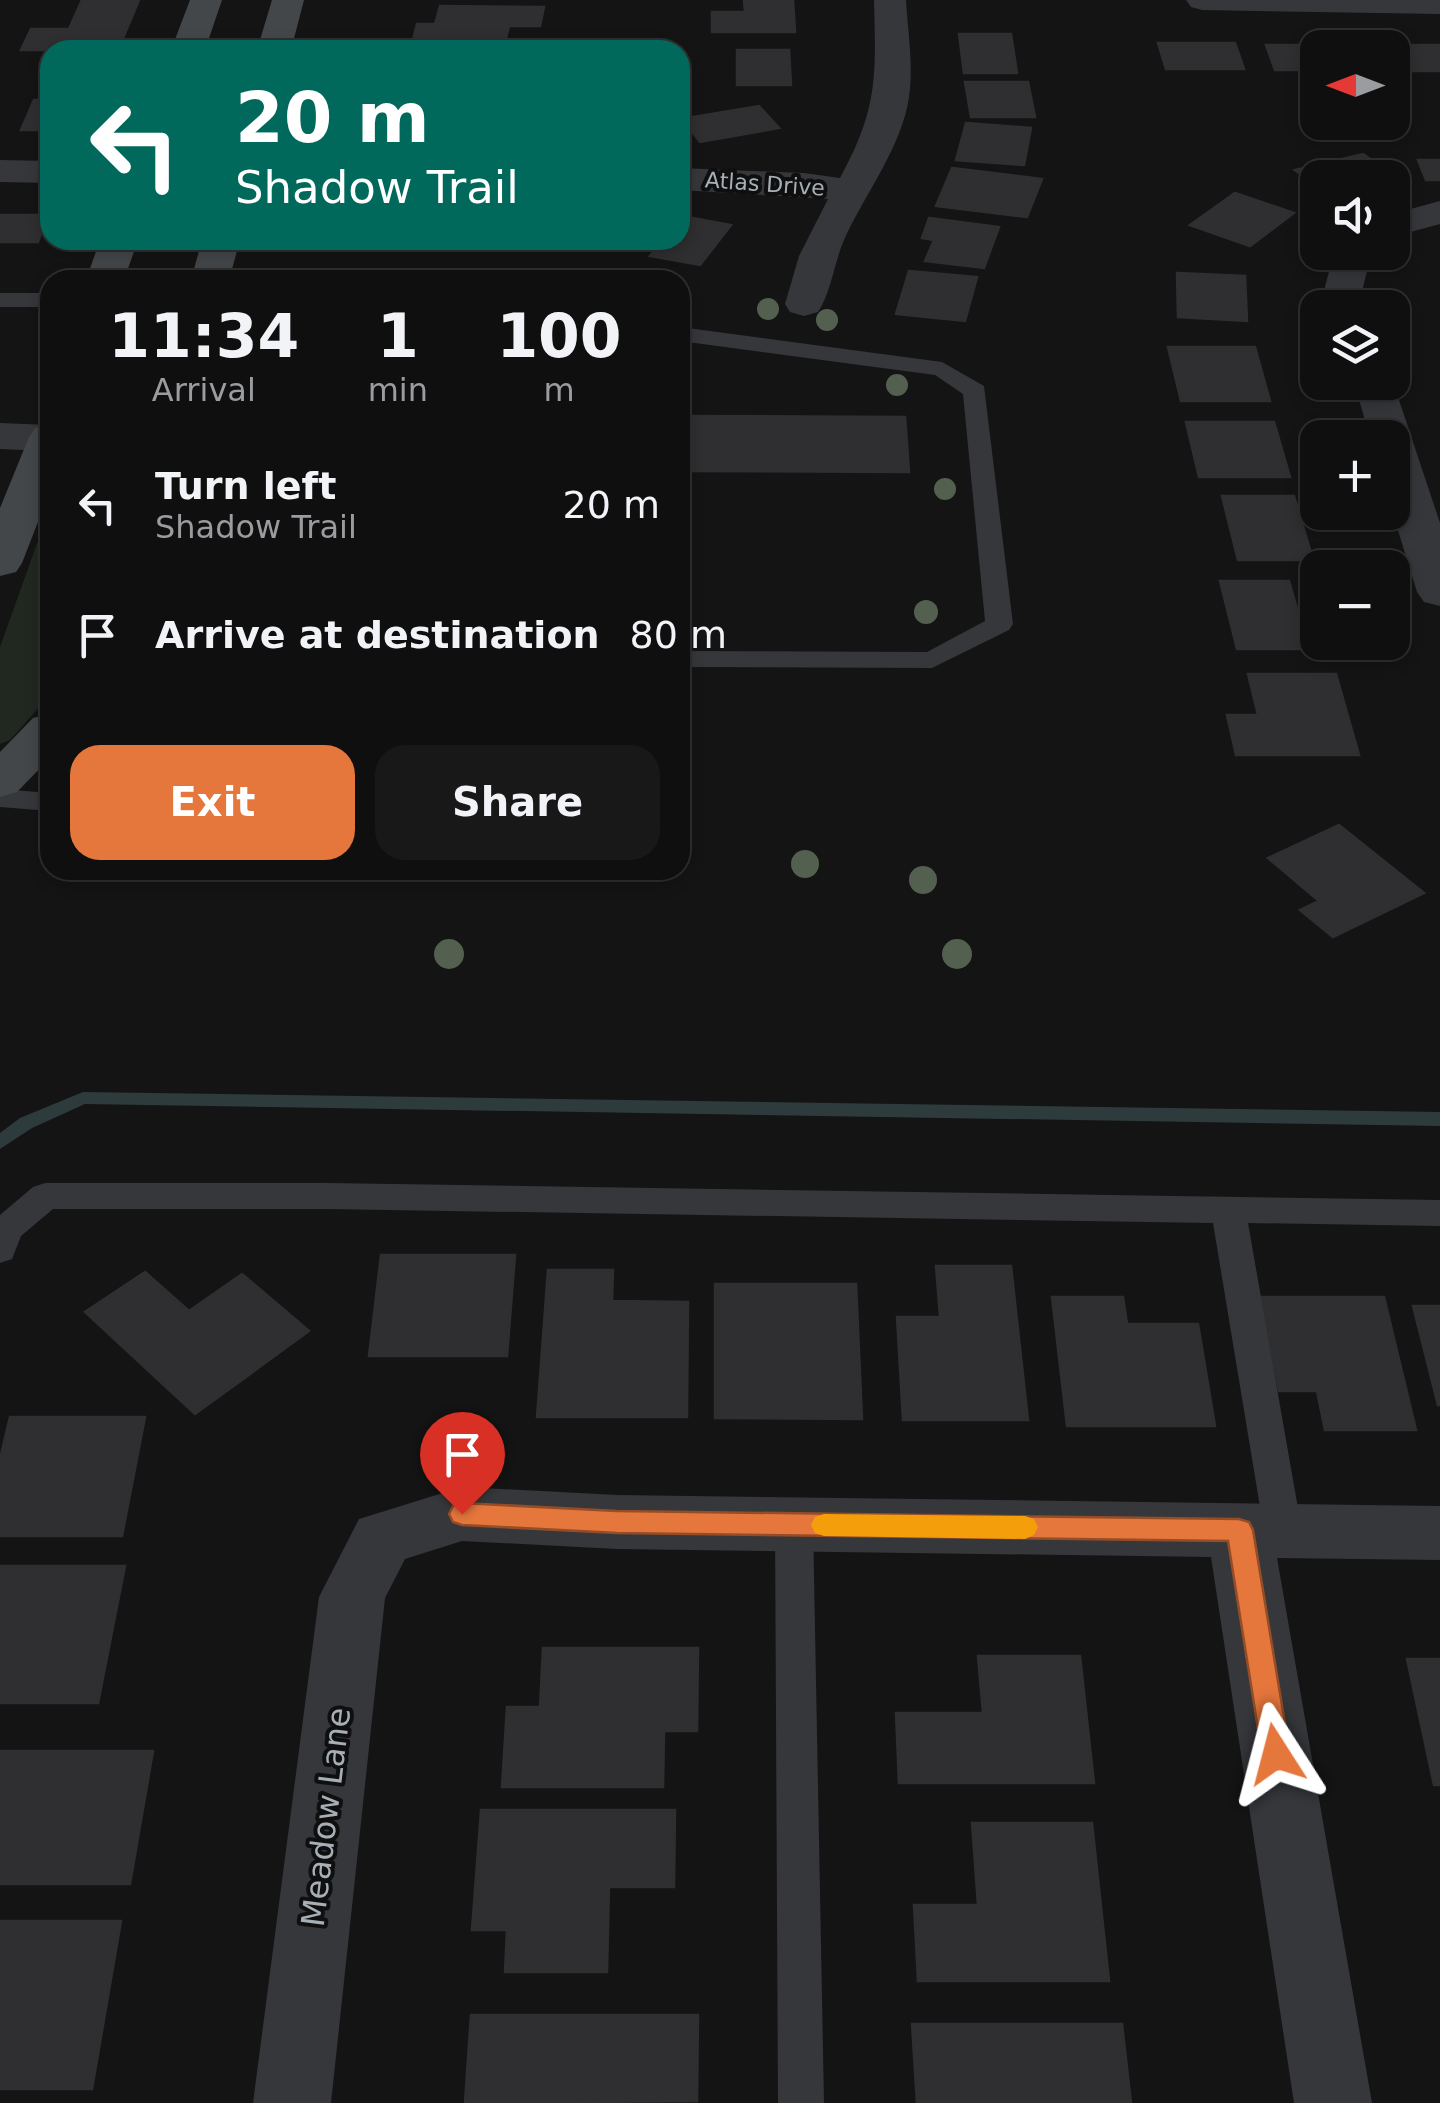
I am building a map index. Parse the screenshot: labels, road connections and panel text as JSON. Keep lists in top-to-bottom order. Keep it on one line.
{"streets":{"street":["Atlas Drive","Meadow Lane"]},"north":"left","page":{"map_buttons":["+","−"],"turn":["20 m","Shadow Trail"],"eta":["11:34","Arrival","1","min","100","m"],"list":[{"name":"Turn left","note":"Shadow Trail","value":"20 m"},{"name":"Arrive at destination","value":"80 m"}],"buttons":["Exit","Share"]}}
